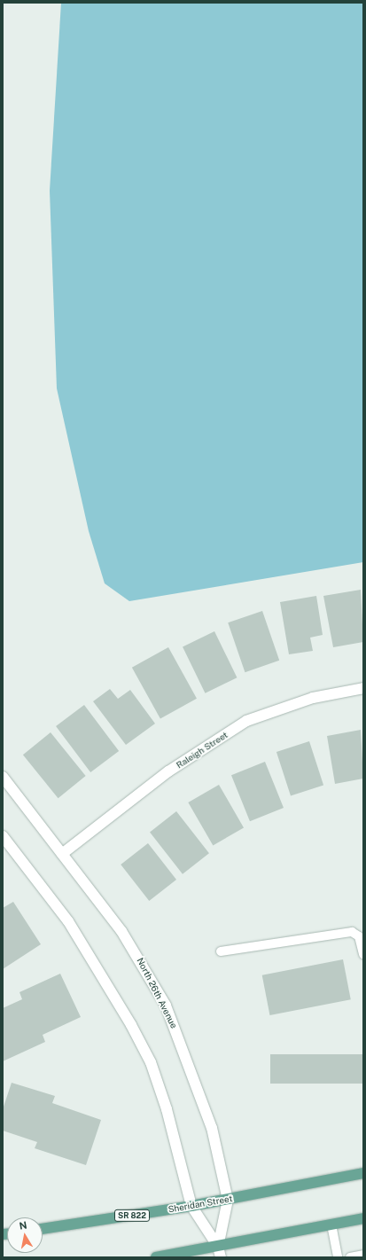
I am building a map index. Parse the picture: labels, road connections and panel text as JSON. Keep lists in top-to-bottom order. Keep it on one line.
{"streets":{"main road":["Sheridan Street","SR 822"],"street":["Raleigh Street","North 26th Avenue"]},"crossings":[["Raleigh Street","North 26th Avenue"],["North 26th Avenue","Sheridan Street"]],"north":"top"}
